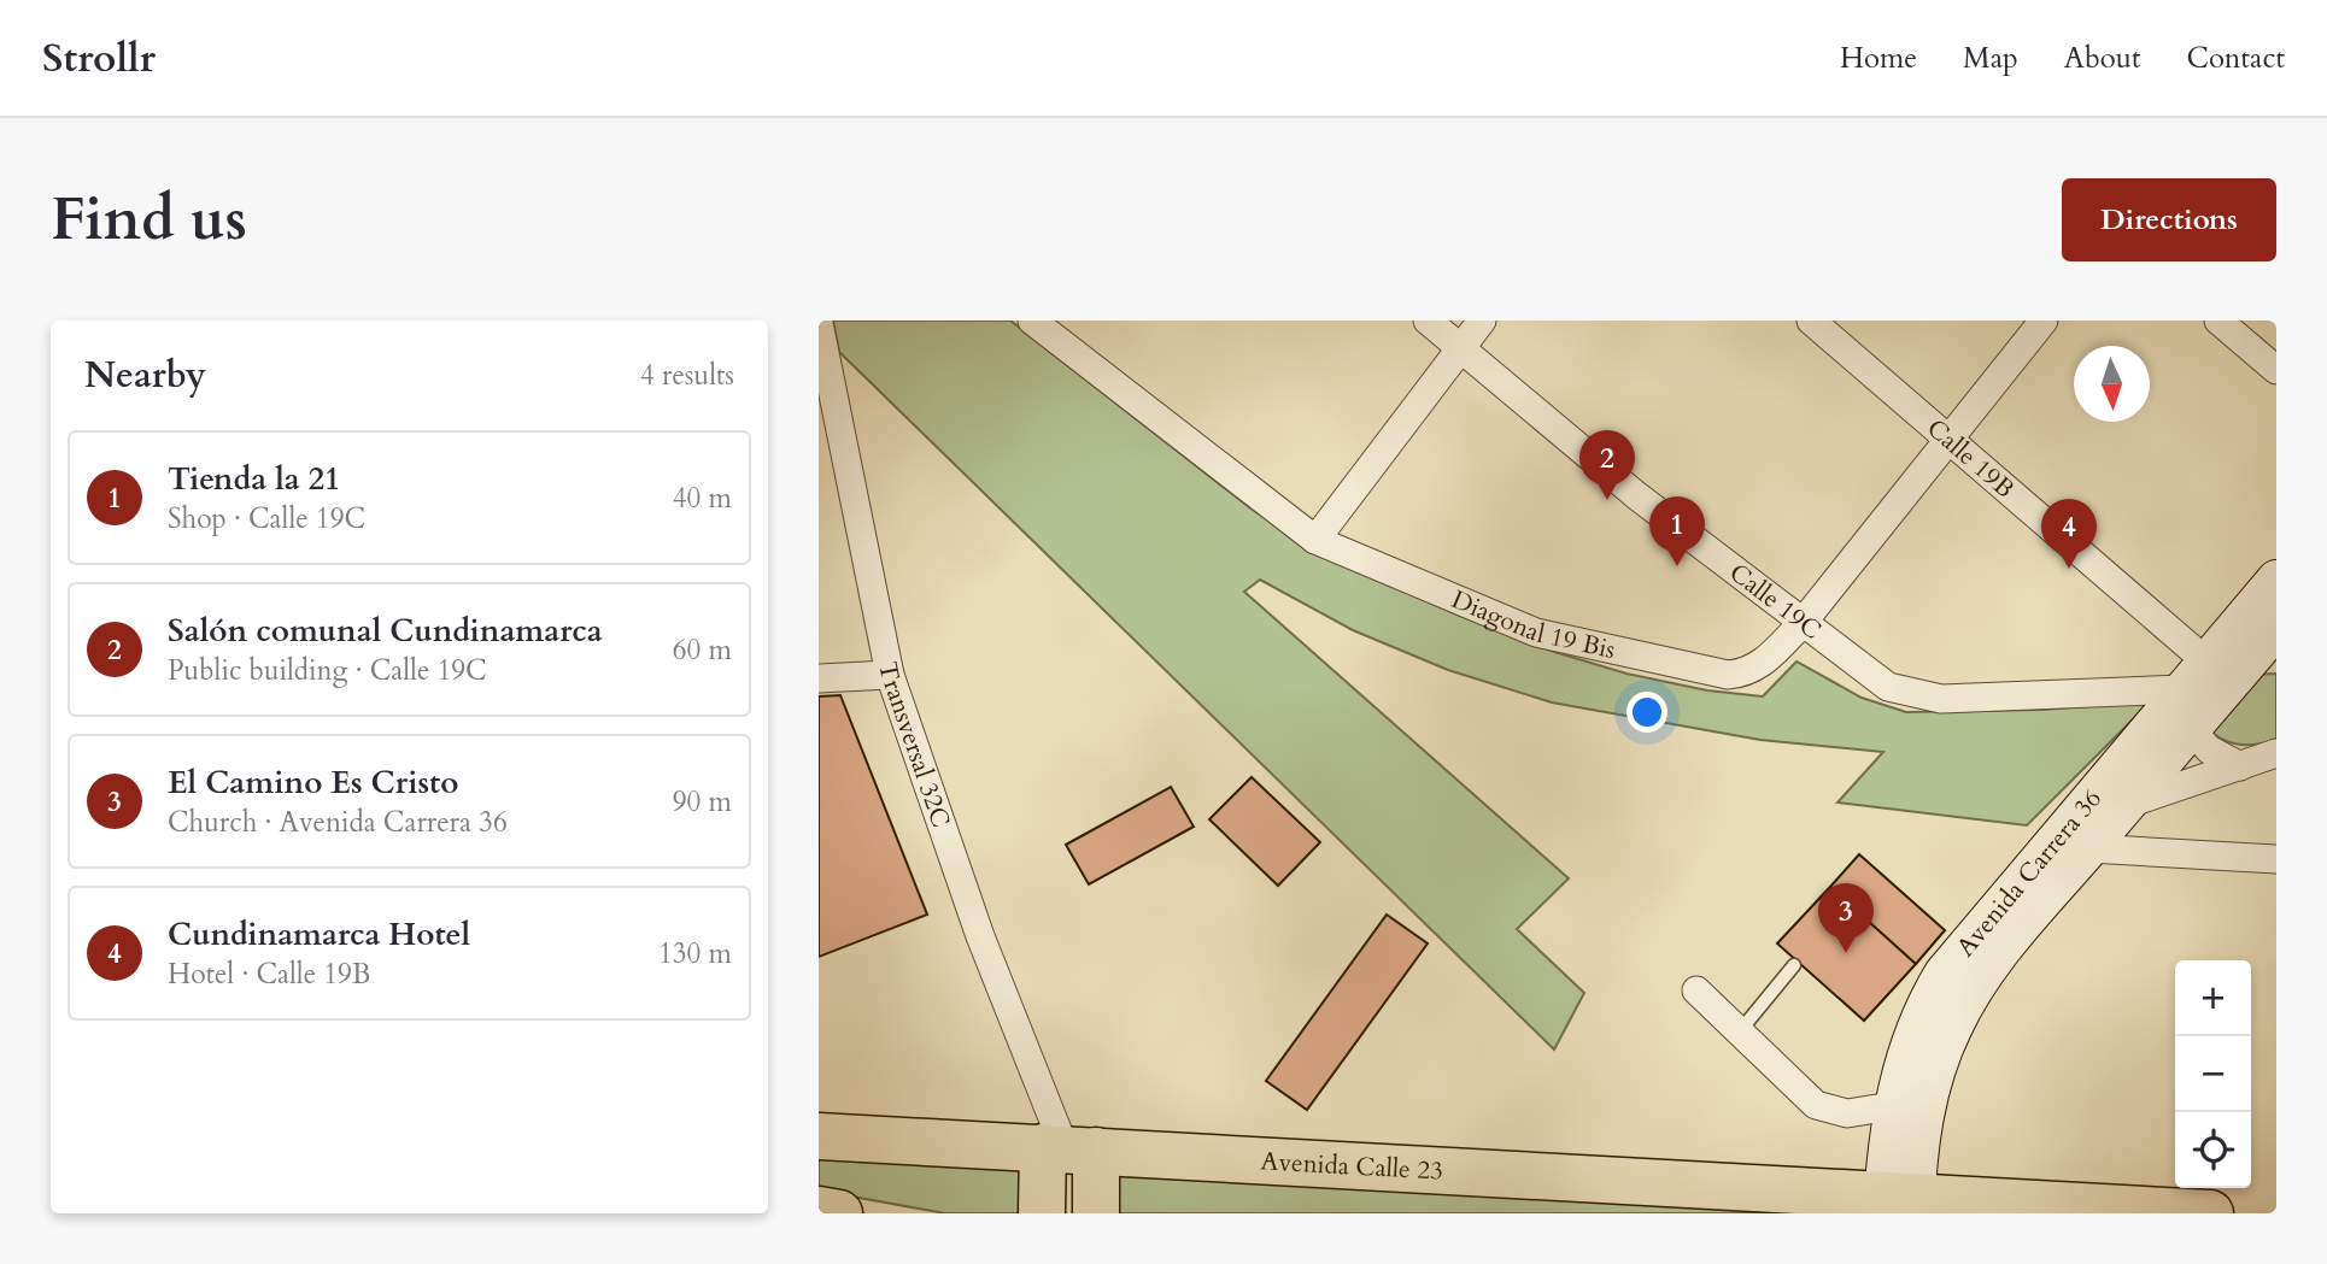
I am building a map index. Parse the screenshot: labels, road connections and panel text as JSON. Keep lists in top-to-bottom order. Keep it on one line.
{"streets":{"highway":["Avenida Calle 23"],"main road":["Avenida Carrera 36"],"street":["Calle 19B","Calle 19C","Diagonal 19 Bis","Transversal 32C"]},"crossings":[["Calle 19B","Calle 19C"],["Calle 19B","Avenida Carrera 36"],["Calle 19C","Diagonal 19 Bis"],["Calle 19C","Avenida Carrera 36"],["Transversal 32C","Avenida Calle 23"],["Avenida Carrera 36","Avenida Calle 23"]],"north":"bottom","page":{"header":"Strollr","nav":["Home","Map","About","Contact"],"buttons":"Directions","title":"Find us","heading":["Nearby","4 results"],"list":[{"mark":"1","name":"Tienda la 21","note":"Shop · Calle 19C","value":"40 m"},{"mark":"2","name":"Salón comunal Cundinamarca","note":"Public building · Calle 19C","value":"60 m"},{"mark":"3","name":"El Camino Es Cristo","note":"Church · Avenida Carrera 36","value":"90 m"},{"mark":"4","name":"Cundinamarca Hotel","note":"Hotel · Calle 19B","value":"130 m"}],"pins":["2","1","4","3"],"map_buttons":["+","−"]}}
